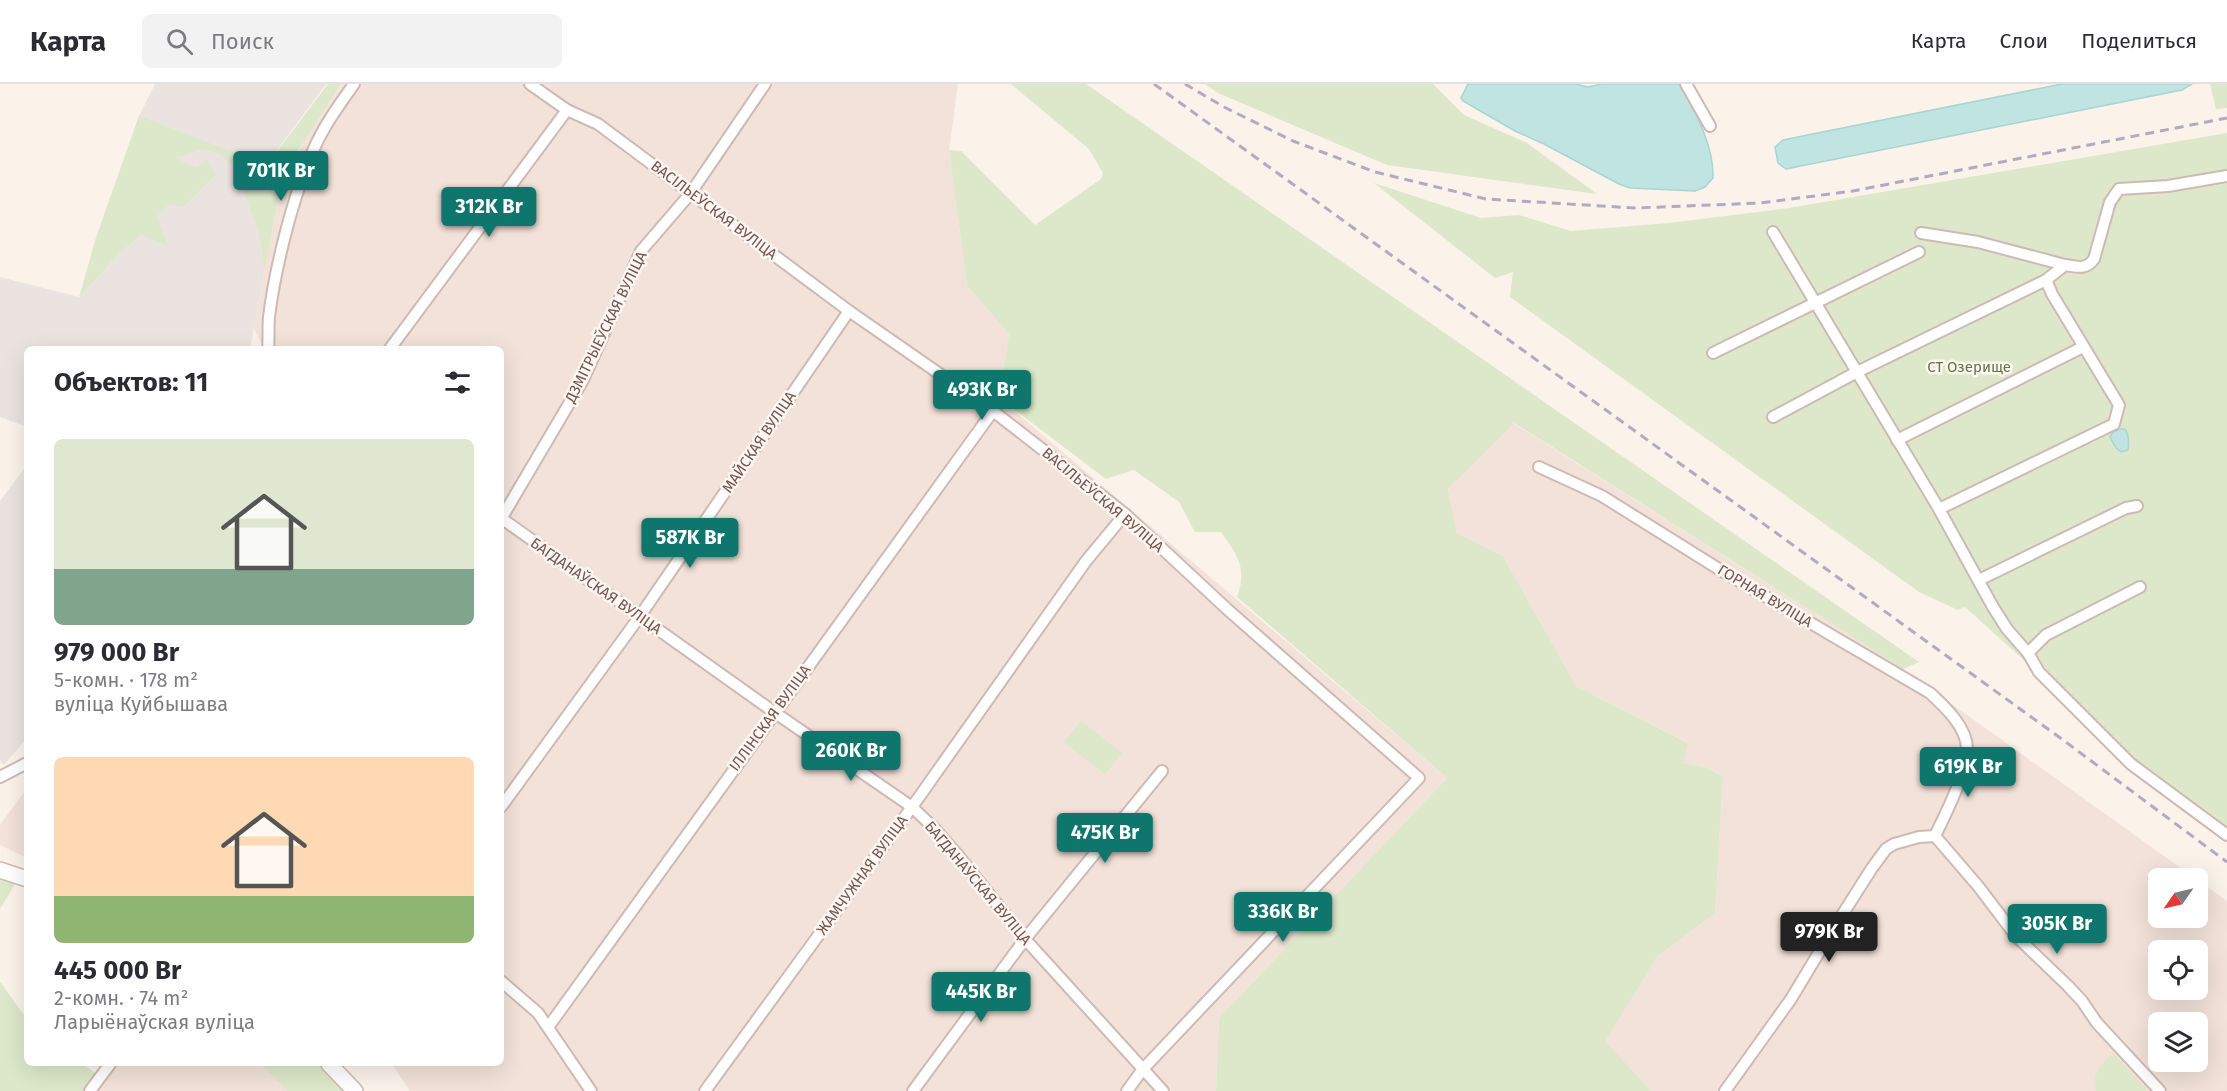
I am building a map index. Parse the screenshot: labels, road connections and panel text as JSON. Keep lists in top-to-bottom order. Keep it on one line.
{"streets":{"street":["ВАСІЛЬЕЎСКАЯ ВУЛІЦА","ДЗМІТРЫЕЎСКАЯ ВУЛІЦА","МАЙСКАЯ ВУЛІЦА","БАГДАНАЎСКАЯ ВУЛІЦА","ГОРНАЯ ВУЛІЦА","ІЛЛІНСКАЯ ВУЛІЦА","ЖАМЧУЖНАЯ ВУЛІЦА"]},"crossings":[["ВАСІЛЬЕЎСКАЯ ВУЛІЦА","ДЗМІТРЫЕЎСКАЯ ВУЛІЦА"],["ВАСІЛЬЕЎСКАЯ ВУЛІЦА","МАЙСКАЯ ВУЛІЦА"],["ВАСІЛЬЕЎСКАЯ ВУЛІЦА","БАГДАНАЎСКАЯ ВУЛІЦА"],["ВАСІЛЬЕЎСКАЯ ВУЛІЦА","ІЛЛІНСКАЯ ВУЛІЦА"],["ВАСІЛЬЕЎСКАЯ ВУЛІЦА","ЖАМЧУЖНАЯ ВУЛІЦА"],["МАЙСКАЯ ВУЛІЦА","БАГДАНАЎСКАЯ ВУЛІЦА"],["БАГДАНАЎСКАЯ ВУЛІЦА","ІЛЛІНСКАЯ ВУЛІЦА"],["БАГДАНАЎСКАЯ ВУЛІЦА","ЖАМЧУЖНАЯ ВУЛІЦА"]],"parks":["СТ Озерище"],"north":"bottom left","page":{"header":"Карта","search":"Поиск","nav":["Карта","Слои","Поделиться"],"price":["701K Br","312K Br","493K Br","587K Br","260K Br","619K Br","475K Br","336K Br","305K Br","979K Br","445K Br"],"heading":"Объектов: 11","list":[{"name":"979 000 Br","note":"5-комн. · 178 m² · вуліца Куйбышава"},{"name":"445 000 Br","note":"2-комн. · 74 m² · Ларыёнаўская вуліца"}]}}
